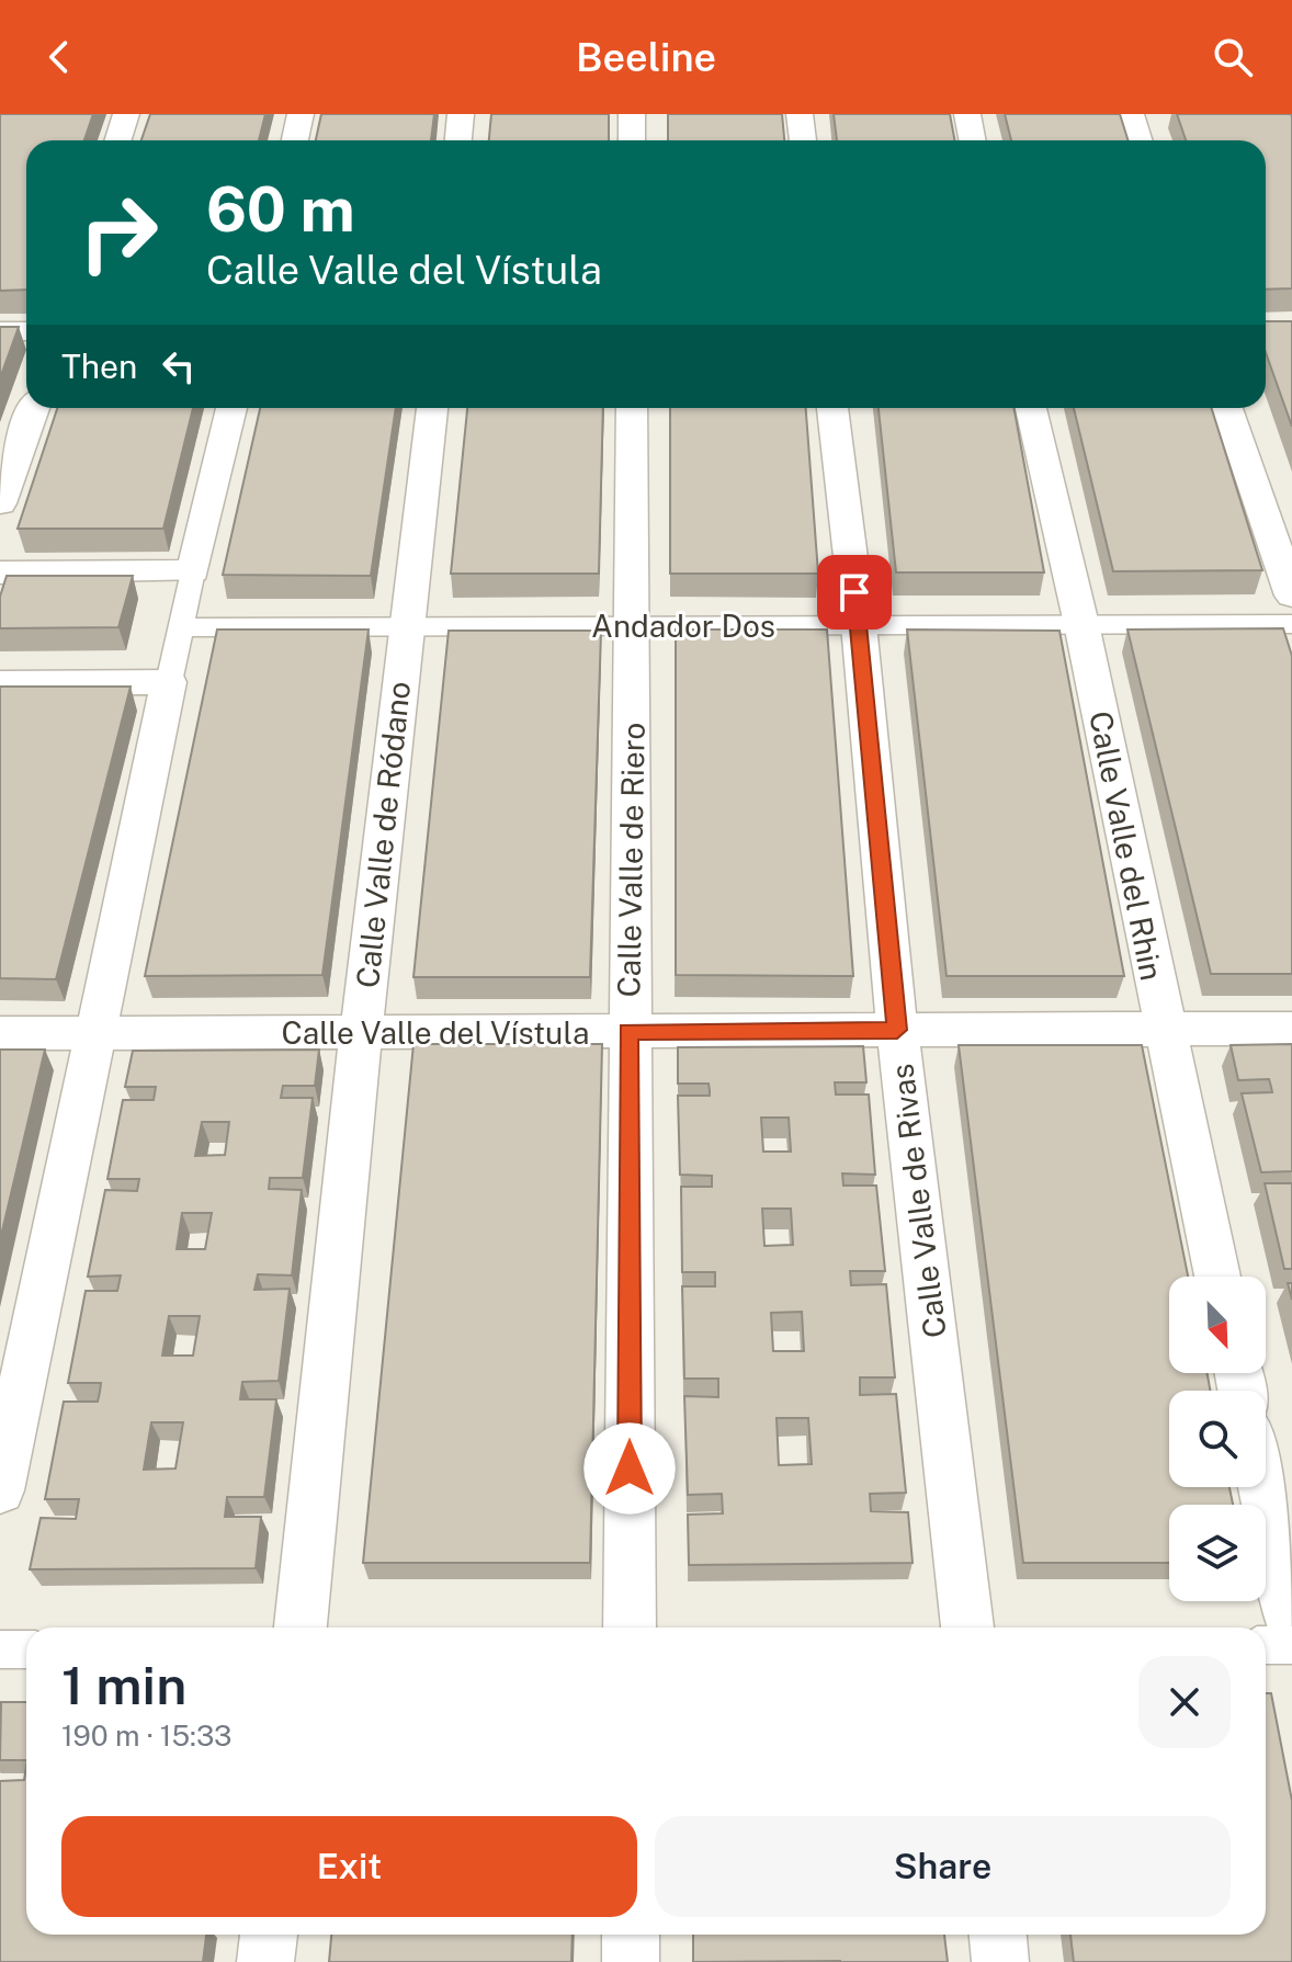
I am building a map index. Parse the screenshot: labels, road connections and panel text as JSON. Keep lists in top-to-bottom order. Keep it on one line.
{"streets":{"street":["Andador Dos","Calle Valle de Ródano","Calle Valle del Rhin","Calle Valle de Riero","Calle Valle del Vístula","Calle Valle de Rivas"]},"crossings":[["Andador Dos","Calle Valle de Ródano"],["Andador Dos","Calle Valle del Rhin"],["Andador Dos","Calle Valle de Riero"],["Andador Dos","Calle Valle de Rivas"],["Calle Valle de Ródano","Calle Valle del Vístula"],["Calle Valle del Rhin","Calle Valle del Vístula"],["Calle Valle de Riero","Calle Valle del Vístula"],["Calle Valle del Vístula","Calle Valle de Rivas"]],"north":"bottom right","page":{"header":"Beeline","turn":["60 m","Calle Valle del Vístula"],"then":"Then","heading":["1 min","190 m · 15:33"],"buttons":["Exit","Share"]}}
